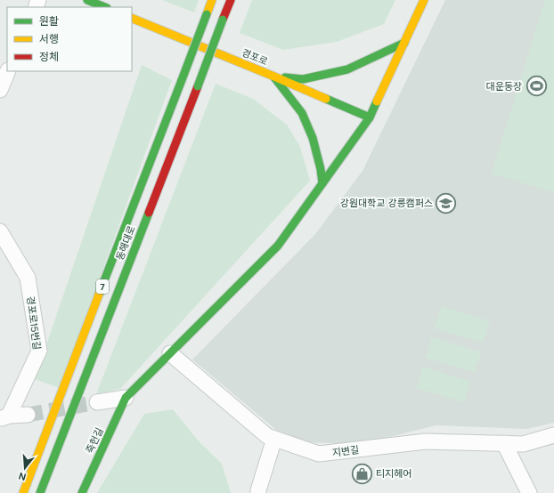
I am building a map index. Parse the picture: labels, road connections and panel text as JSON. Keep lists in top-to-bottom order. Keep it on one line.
{"streets":{"street":["경포로","동해대로","7","경포로15번길","죽헌길","지변길"]},"places":{"sports":["대운동장"],"school or university":["강원대학교 강릉캠퍼스"],"shop":["티지헤어"]},"legend":["원활","서행","정체"],"north":"bottom"}
